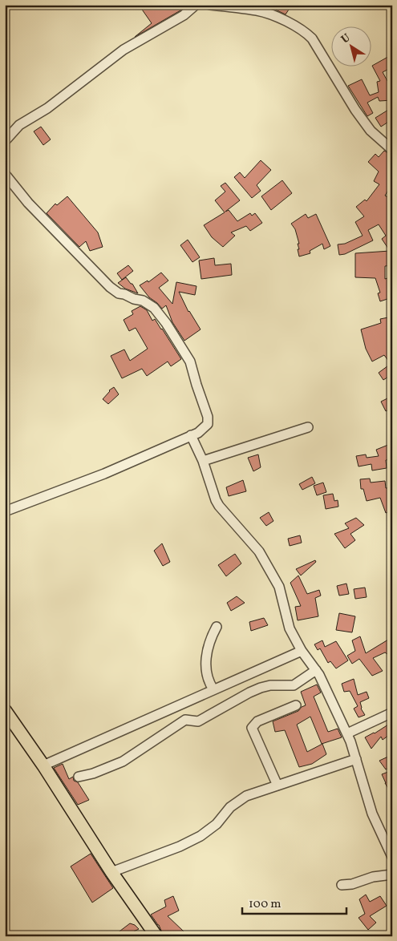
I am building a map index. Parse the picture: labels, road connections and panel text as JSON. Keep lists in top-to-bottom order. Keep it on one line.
{"scale_bar":"100 m","north":"top left"}
